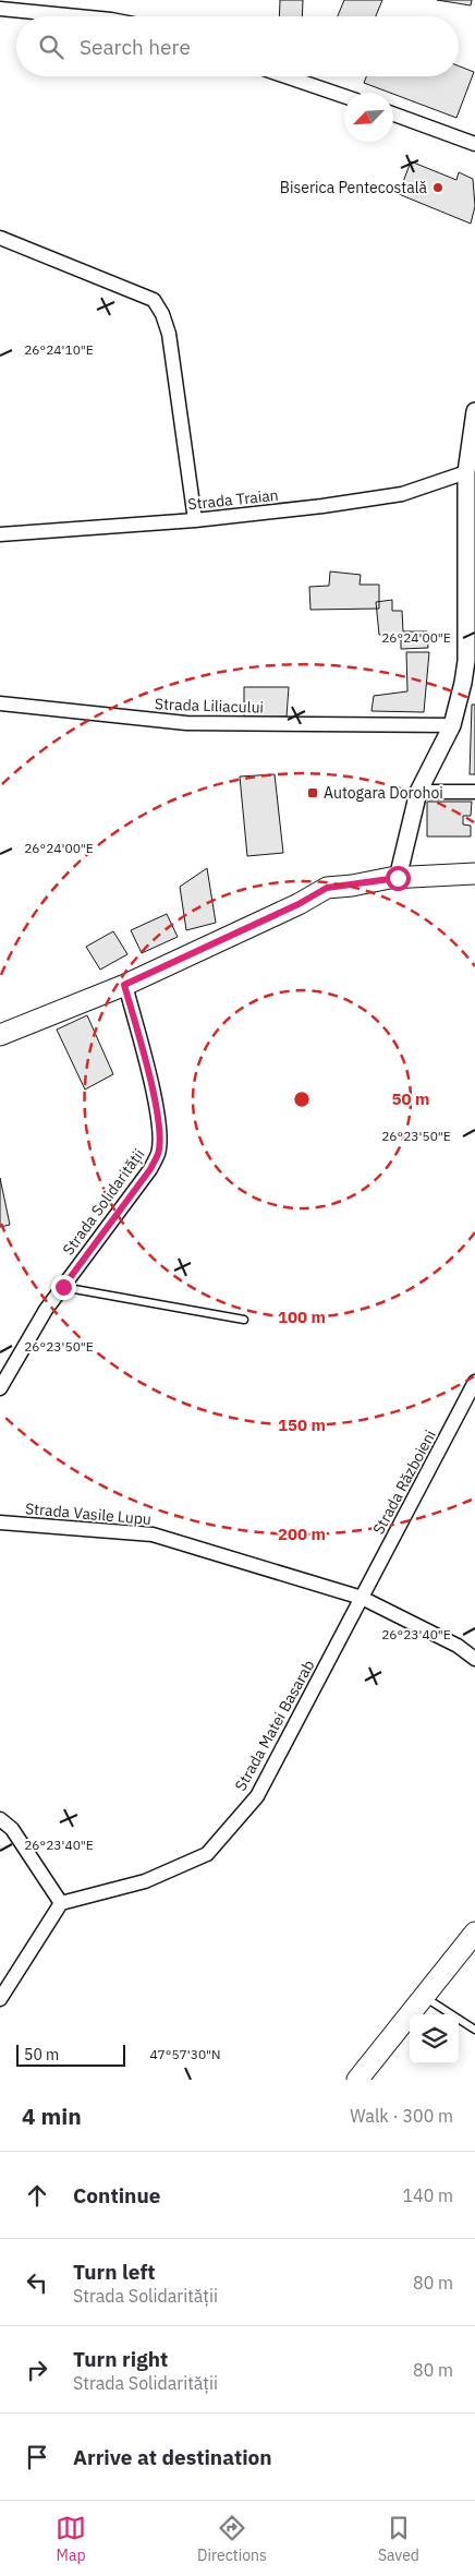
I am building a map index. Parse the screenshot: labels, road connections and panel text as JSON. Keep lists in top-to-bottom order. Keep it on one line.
{"streets":{"street":["Strada Traian","Strada Liliacului","Strada Solidarității","Strada Războieni","Strada Vasile Lupu","Strada Matei Basarab"]},"crossings":[["Strada Războieni","Strada Vasile Lupu"],["Strada Războieni","Strada Matei Basarab"],["Strada Vasile Lupu","Strada Matei Basarab"]],"places":{"other":["Biserica Pentecostală"],"transit":["Autogara Dorohoi"]},"scale_bar":"50 m","north":"bottom left","page":{"search":"Search here","scale":"50 m","heading":["4 min","Walk · 300 m"],"list":[["Continue","140 m"],["Turn left","Strada Solidarității","80 m"],["Turn right","Strada Solidarității","80 m"],"Arrive at destination"],"nav":["Map","Directions","Saved"]},"coordinates":["26°24'10\"E","26°24'00\"E","26°23'50\"E","26°23'40\"E","47°57'30\"N"],"rings":["50 m","100 m","150 m","200 m"]}
